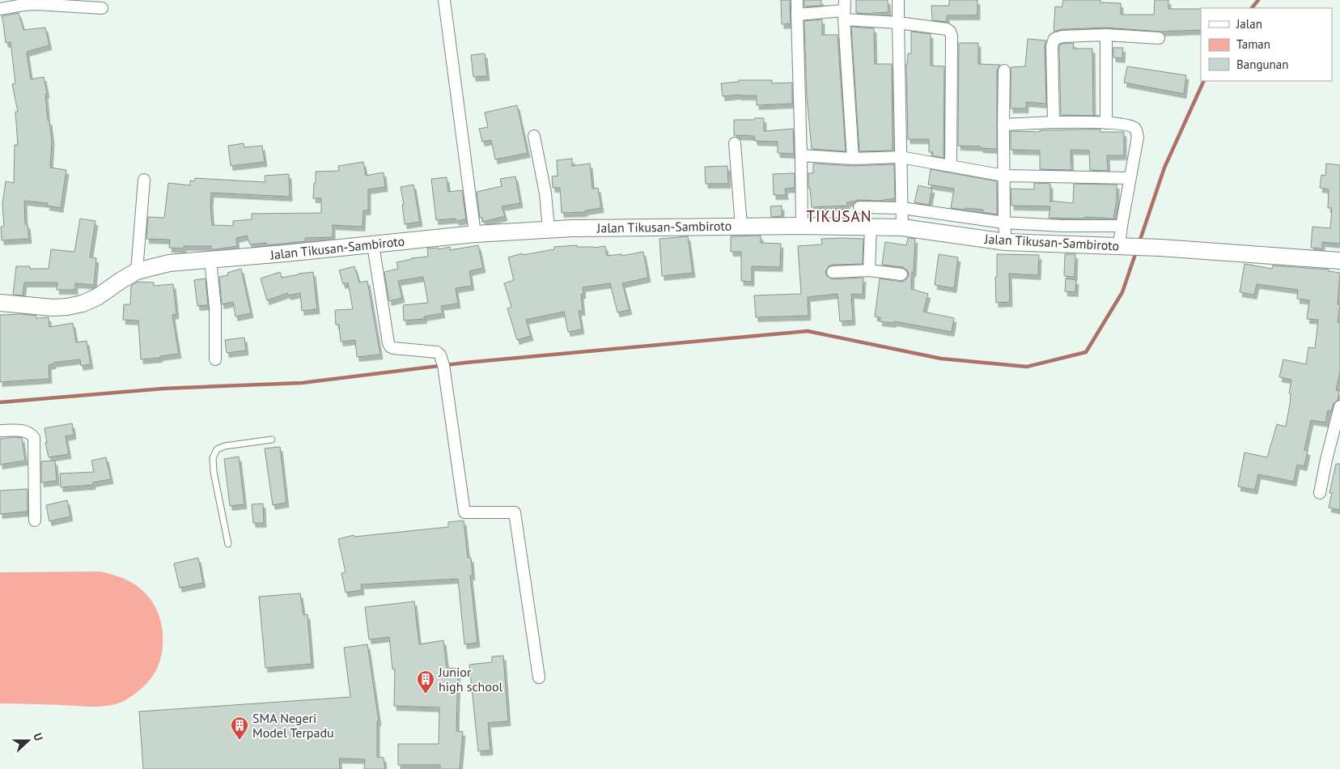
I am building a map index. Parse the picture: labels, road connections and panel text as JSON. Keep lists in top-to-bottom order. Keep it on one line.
{"streets":{"street":["Jalan Tikusan-Sambiroto"]},"districts":["TIKUSAN"],"places":{"building":["Junior high school","SMA Negeri Model Terpadu"]},"legend":["Jalan","Taman","Bangunan"],"north":"right"}
